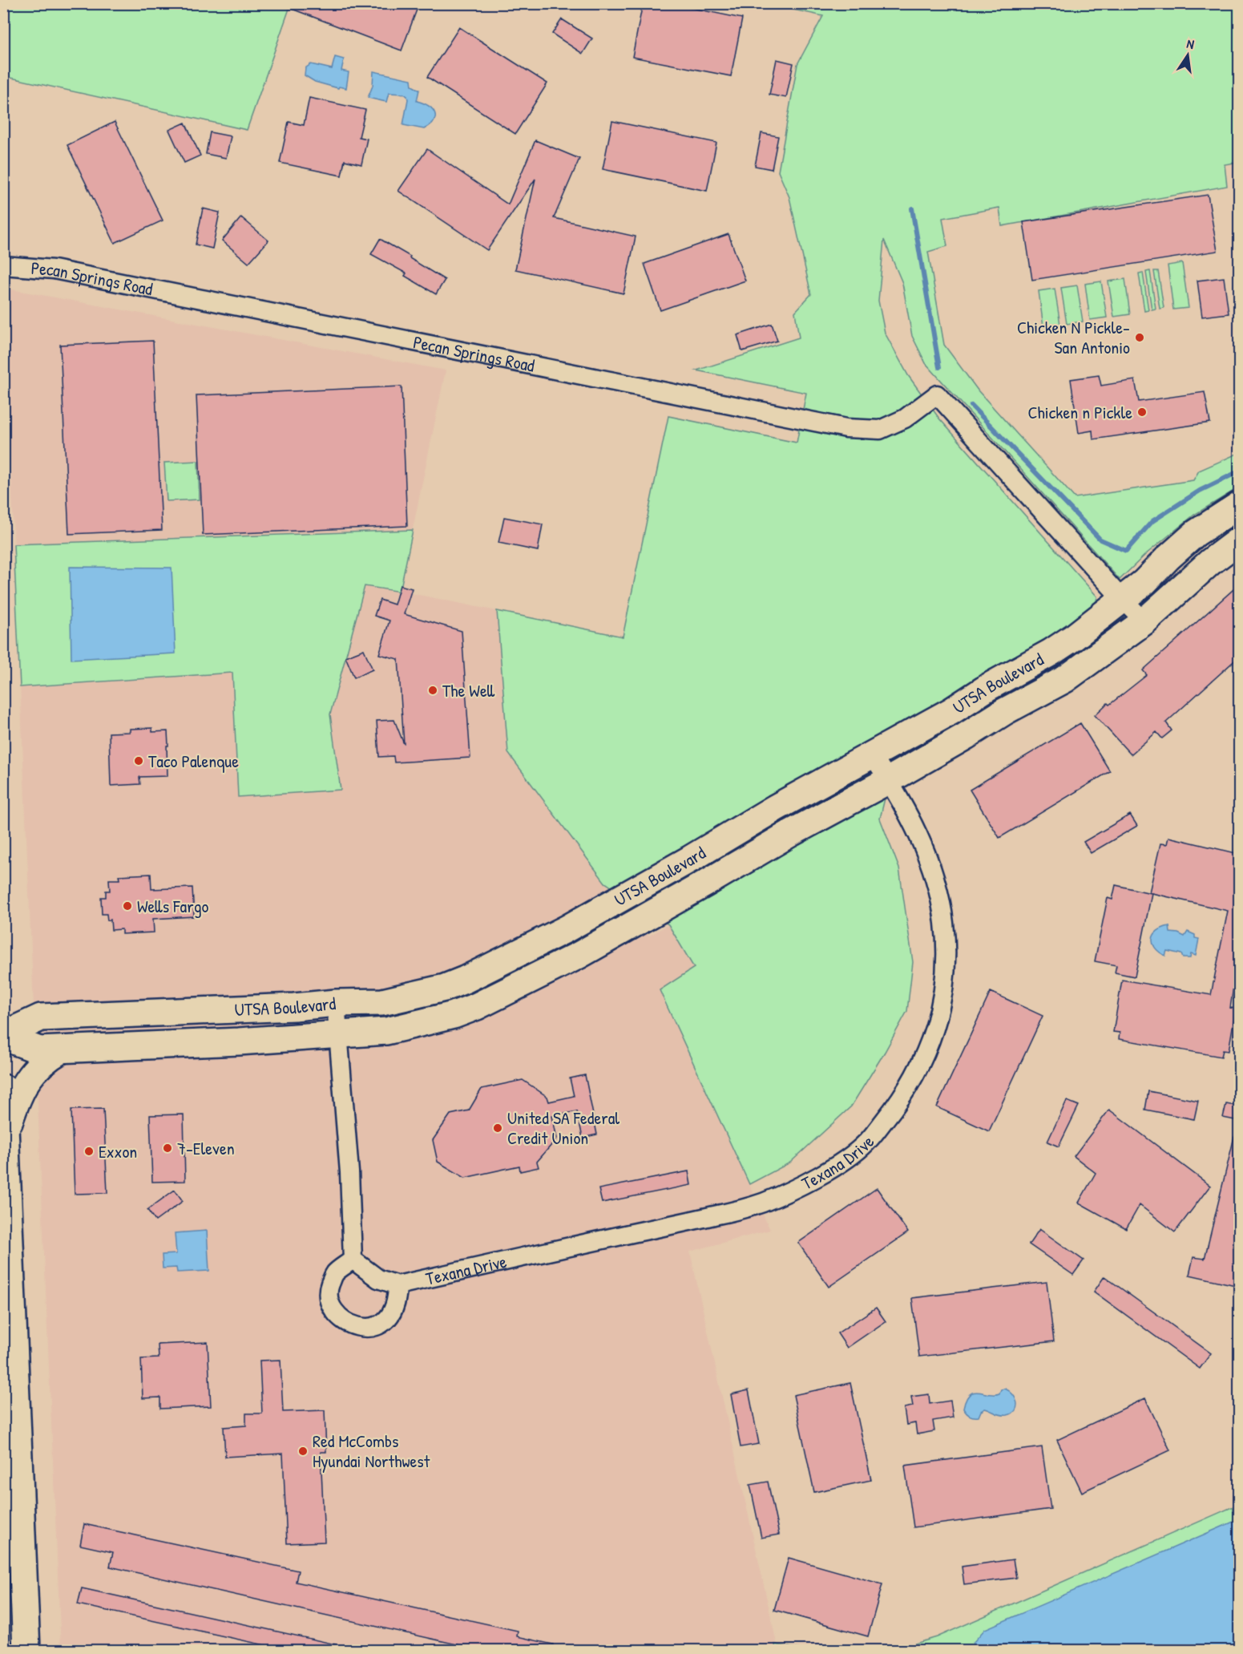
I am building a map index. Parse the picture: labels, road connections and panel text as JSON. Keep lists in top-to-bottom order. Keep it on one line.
{"streets":{"main road":["UTSA Boulevard"],"street":["Pecan Springs Road","Texana Drive"]},"crossings":[["Pecan Springs Road","UTSA Boulevard"],["UTSA Boulevard","Texana Drive"]],"places":["Chicken N Pickle- San Antonio","Chicken n Pickle","The Well","Taco Palenque","Wells Fargo","United SA Federal Credit Union","7-Eleven","Exxon","Red McCombs Hyundai Northwest"],"north":"top"}
